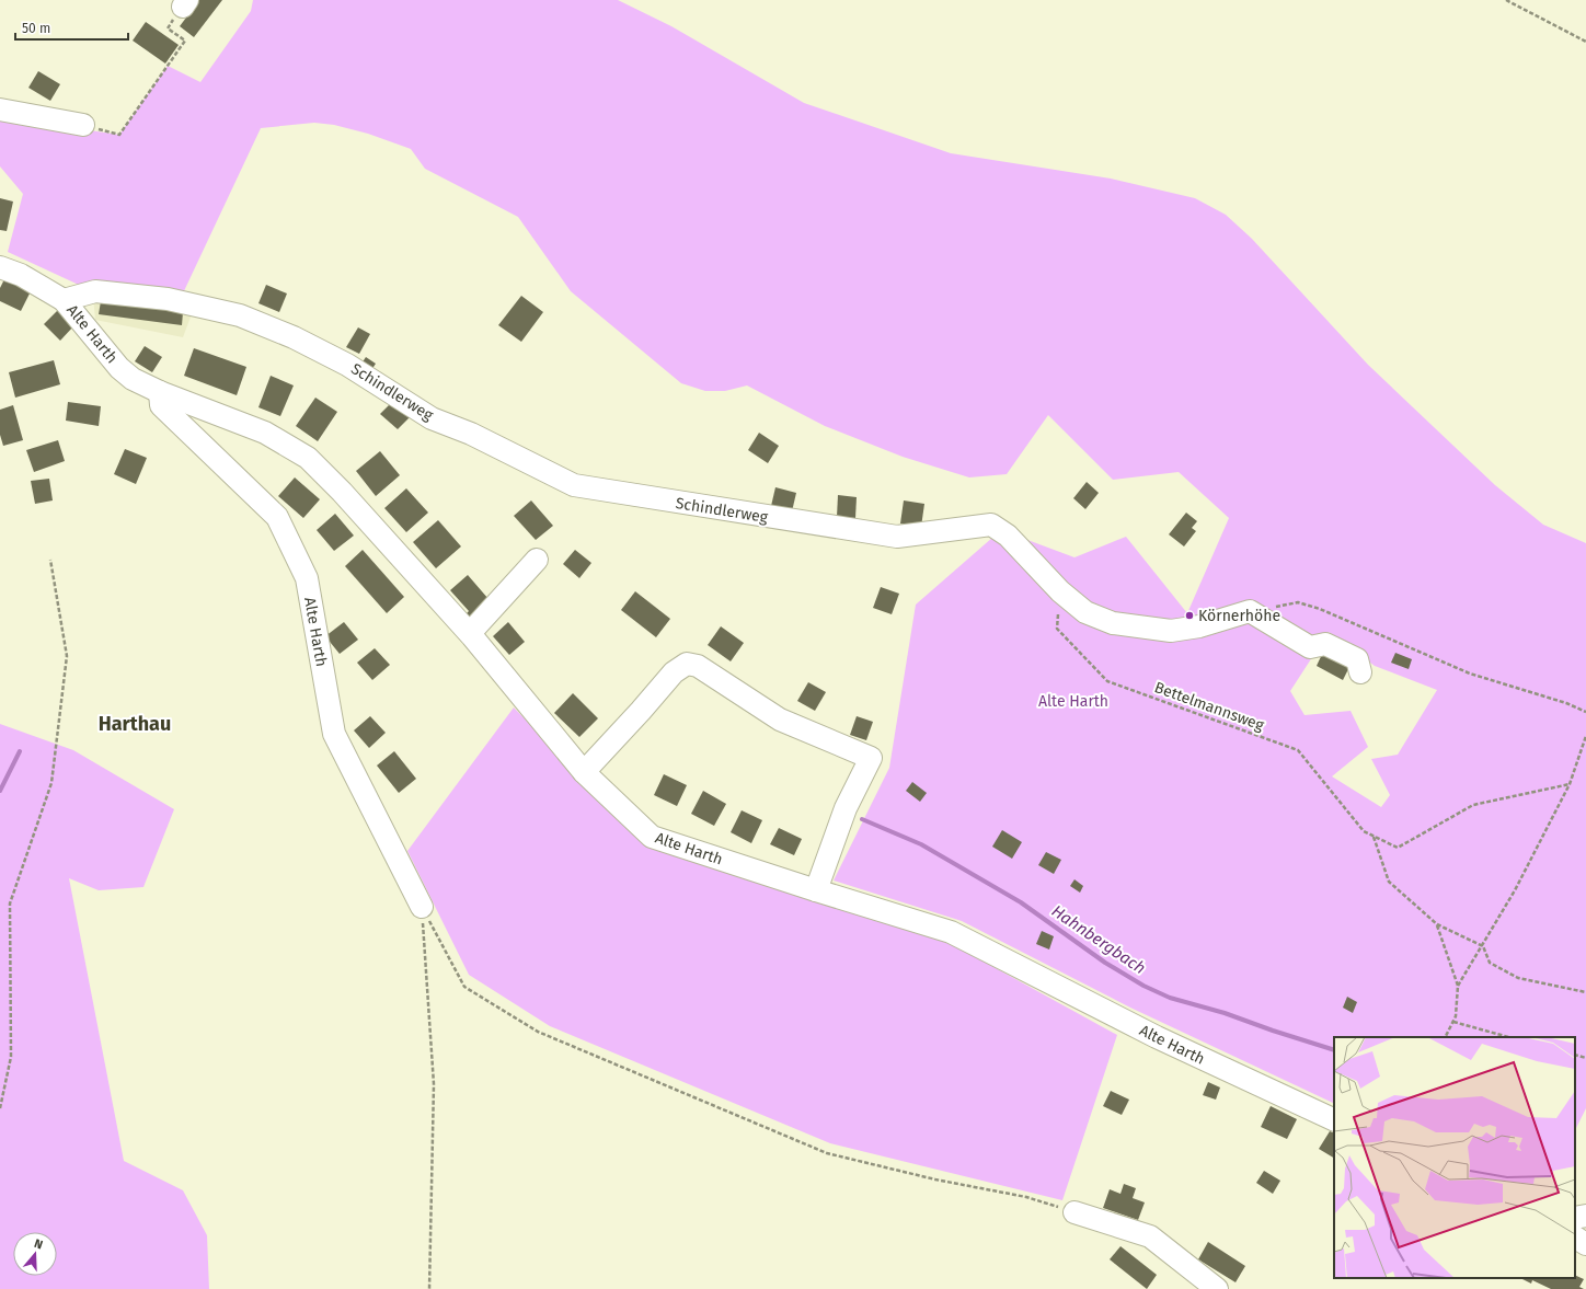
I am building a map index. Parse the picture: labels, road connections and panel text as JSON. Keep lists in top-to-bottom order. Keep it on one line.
{"streets":{"street":["Alte Harth","Schindlerweg"],"path":["Bettelmannsweg"]},"crossings":[["Alte Harth","Schindlerweg"],["Schindlerweg","Bettelmannsweg"]],"districts":["Harthau"],"water":["Hahnbergbach"],"parks":["Alte Harth"],"places":["Körnerhöhe"],"scale_bar":"50 m","north":"top"}
